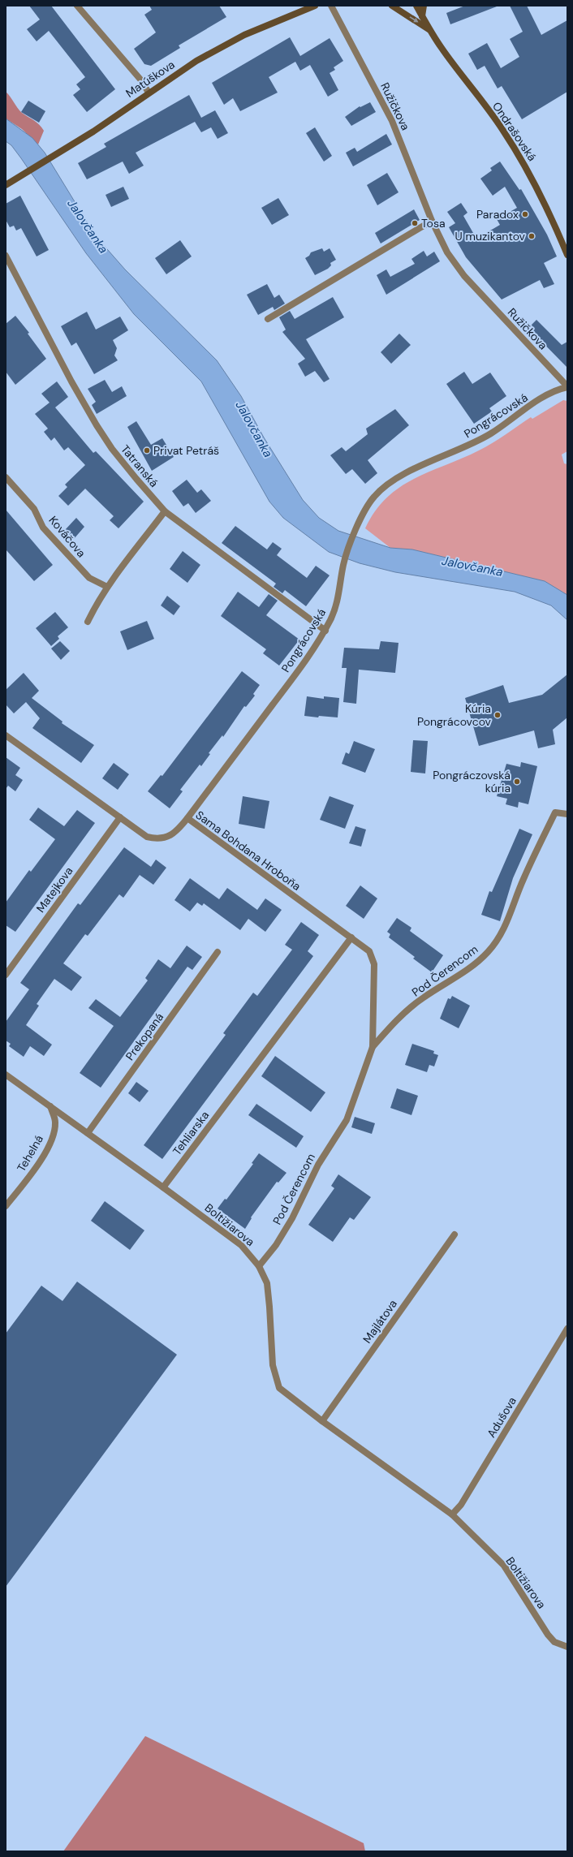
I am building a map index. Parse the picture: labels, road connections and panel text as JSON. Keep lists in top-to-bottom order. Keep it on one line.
{"streets":{"main road":["Matúškova","Ondrašovská"],"street":["Ružičkova","Pongrácovská","Tatranská","Kováčova","Sama Bohdana Hroboňa","Matejkova","Pod Čerencom","Prekopaná","Tehliarska","Tehelná","Boltižiarova","Majlátova","Adušova"]},"crossings":[["Ružičkova","Pongrácovská"],["Pongrácovská","Tatranská"],["Pongrácovská","Sama Bohdana Hroboňa"],["Sama Bohdana Hroboňa","Matejkova"],["Sama Bohdana Hroboňa","Pod Čerencom"],["Sama Bohdana Hroboňa","Tehliarska"],["Pod Čerencom","Tehliarska"],["Pod Čerencom","Boltižiarova"],["Tehliarska","Boltižiarova"],["Boltižiarova","Majlátova"],["Boltižiarova","Adušova"]],"water":["Jalovčanka"],"places":["Paradox","Tosa","U muzikantov","Privat Petráš","Kúria Pongrácovcov","Pongráczovská kúria"]}
